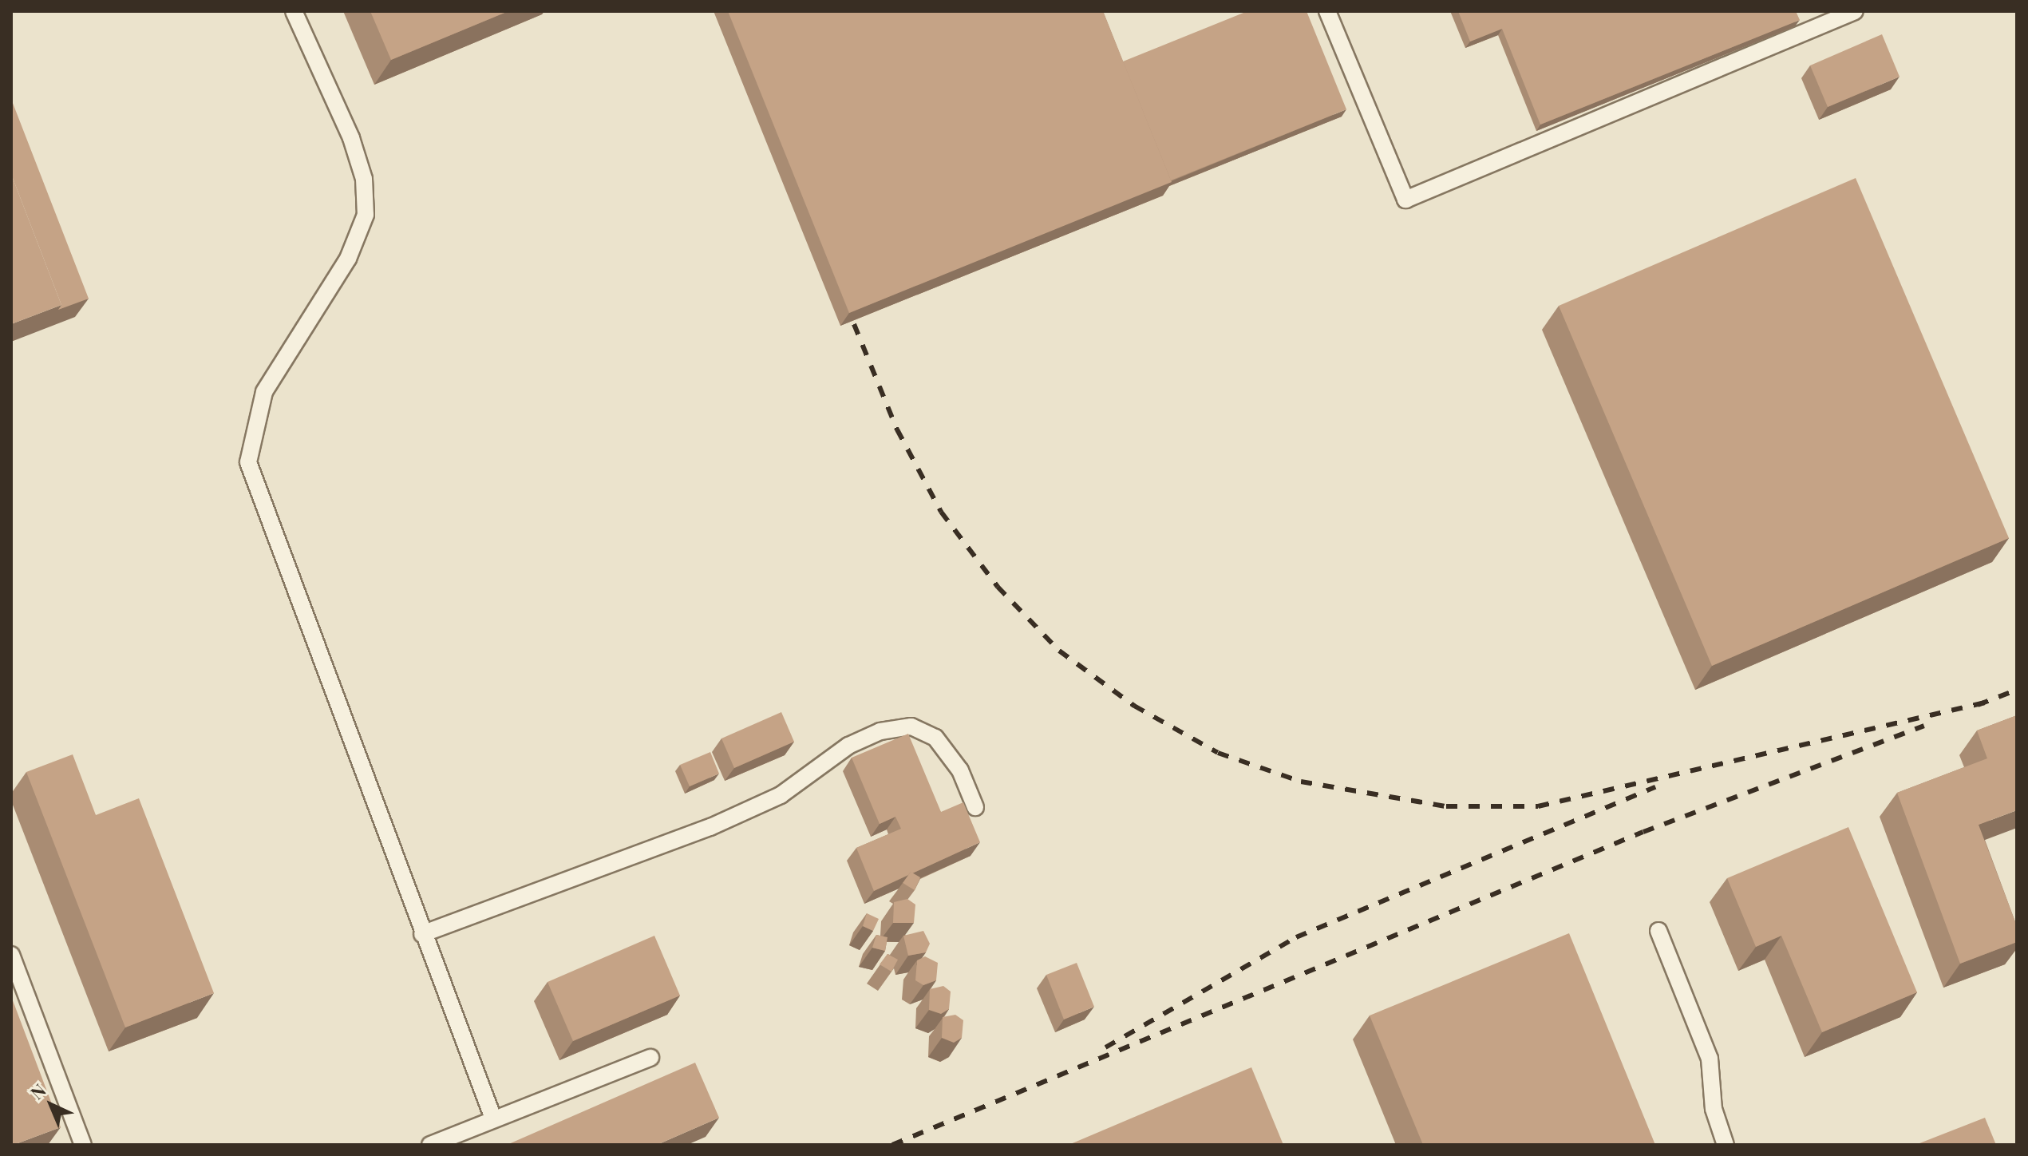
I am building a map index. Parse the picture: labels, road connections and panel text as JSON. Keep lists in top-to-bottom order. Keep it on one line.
{"north":"top left"}
